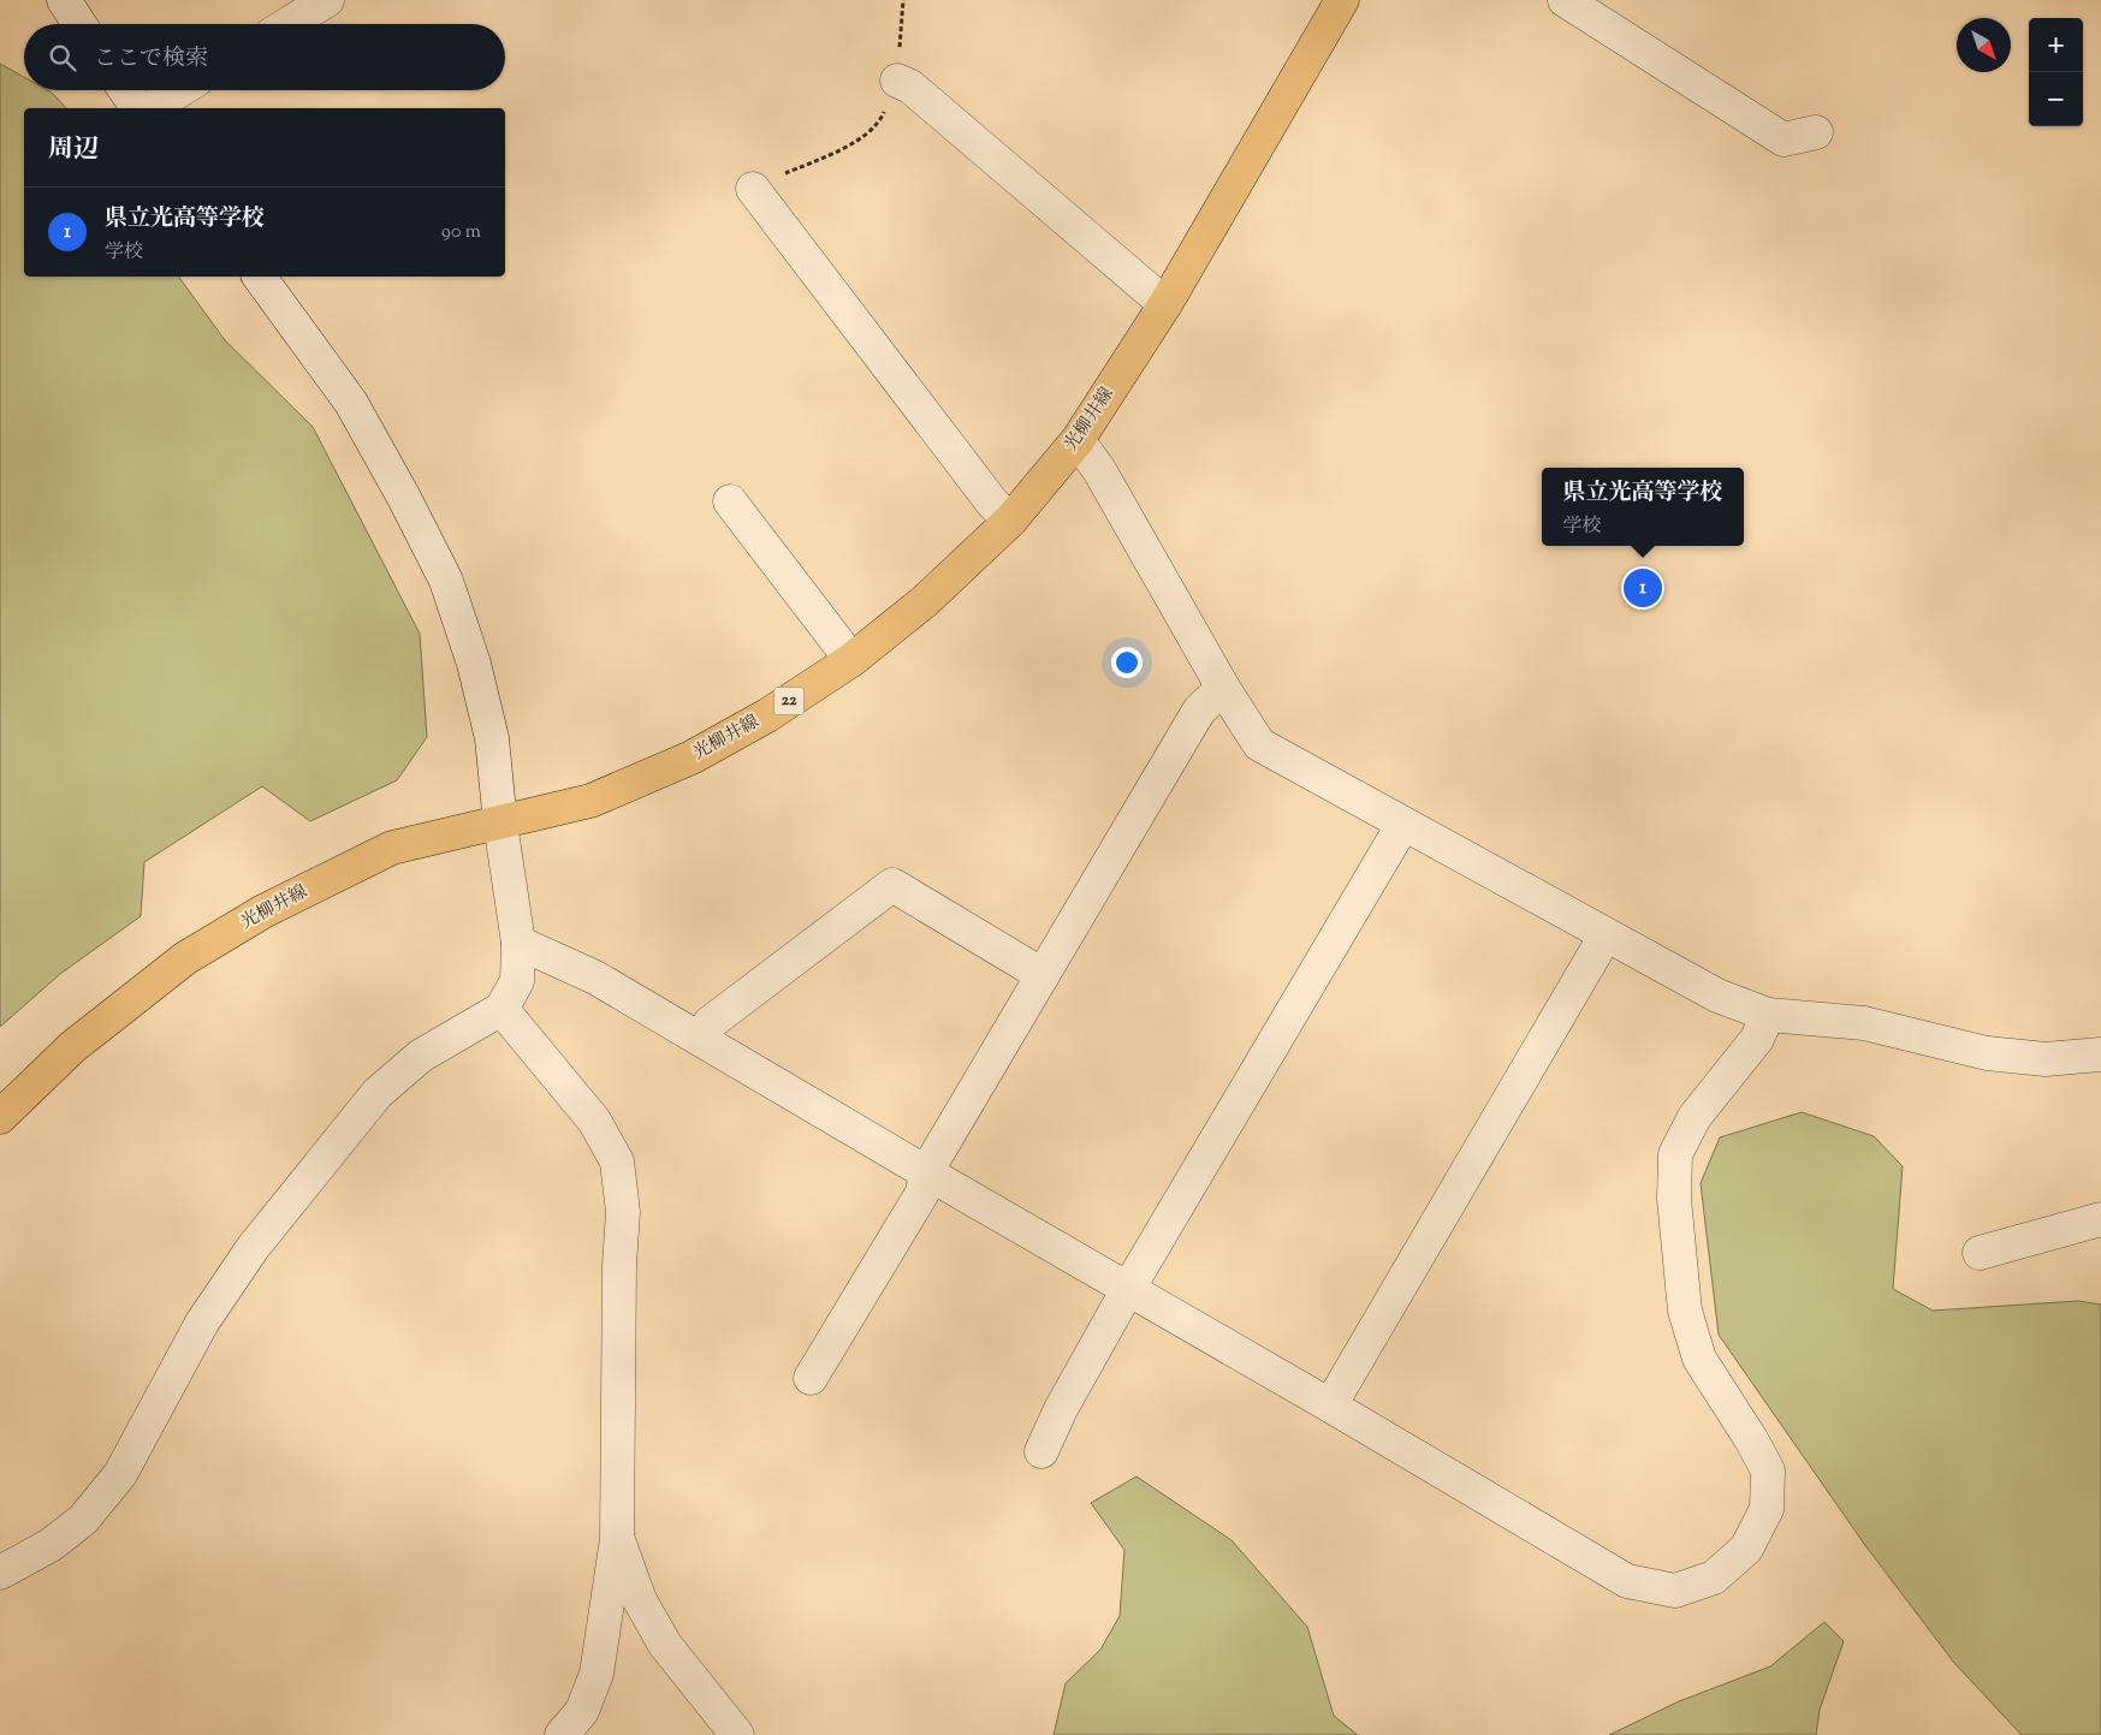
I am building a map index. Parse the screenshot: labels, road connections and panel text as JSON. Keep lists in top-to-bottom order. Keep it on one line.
{"streets":{"main road":["光柳井線","22"]},"north":"bottom right","page":{"map_buttons":["+","−"],"search":"ここで検索","heading":"周辺","list":[{"mark":"1","name":"県立光高等学校","note":"学校","value":"90 m"}],"popup":["県立光高等学校","学校"],"pins":"1"}}
